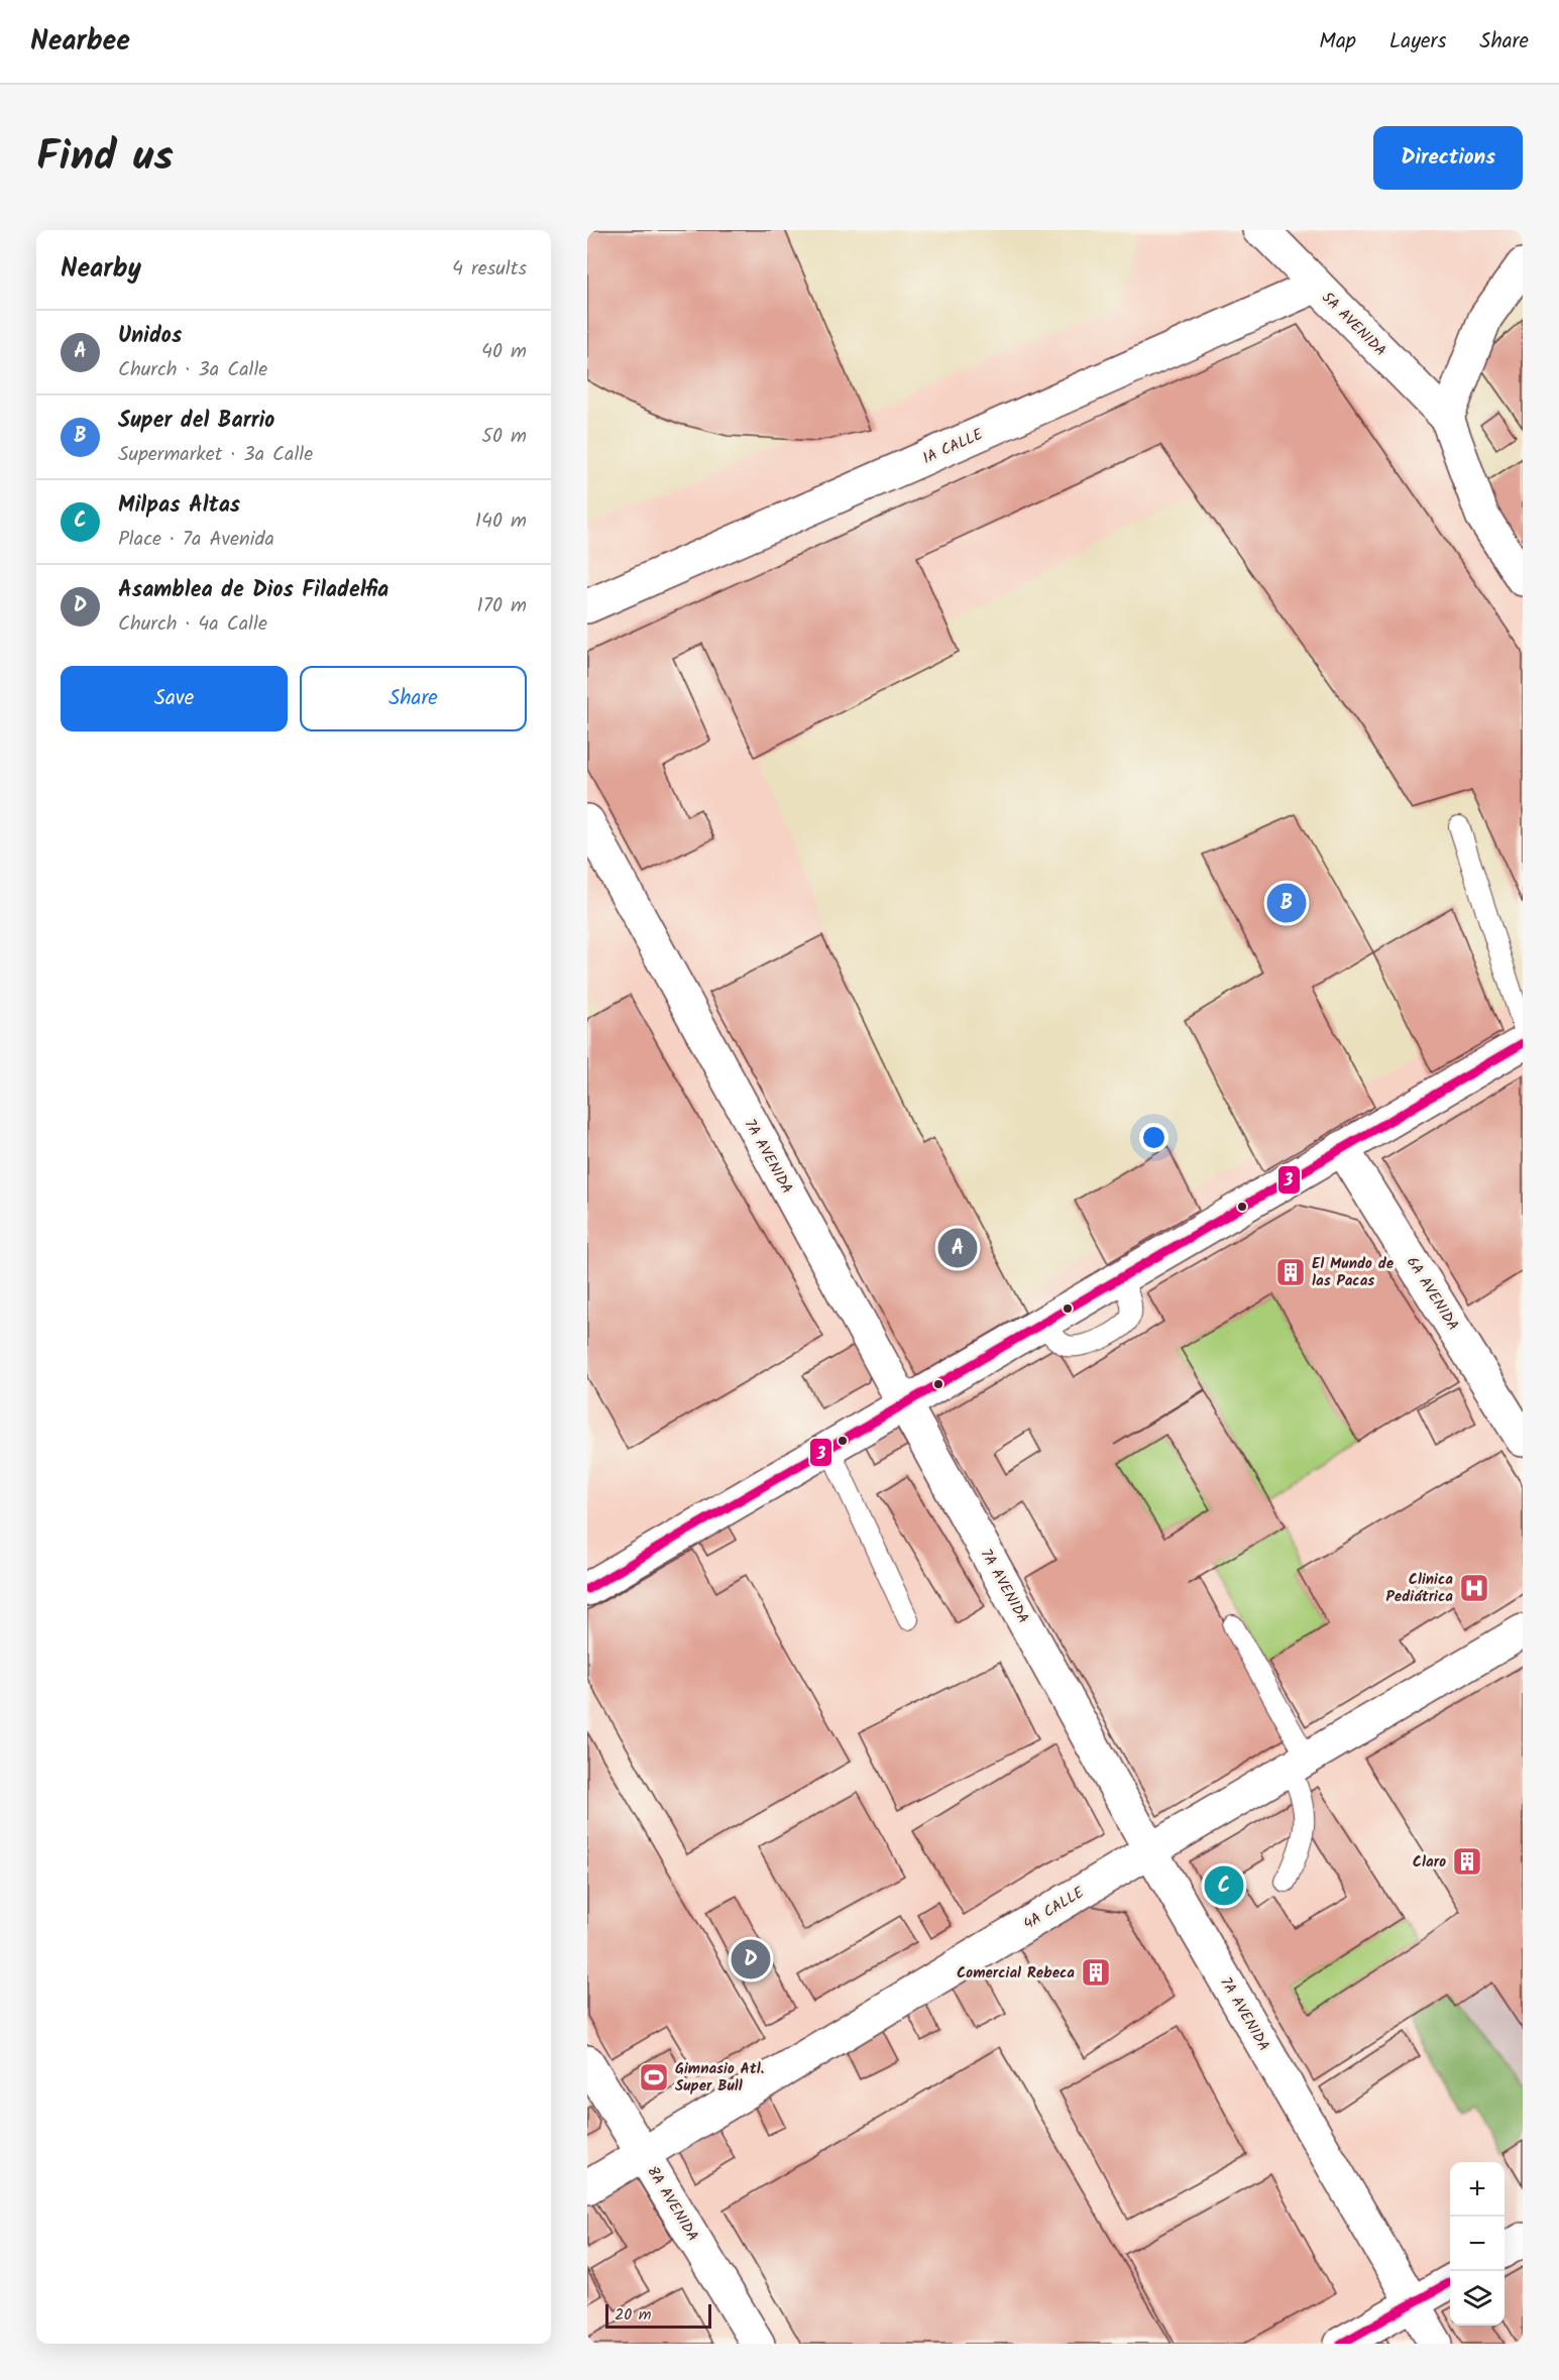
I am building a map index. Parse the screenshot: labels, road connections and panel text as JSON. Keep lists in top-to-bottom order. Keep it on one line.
{"streets":{"street":["5A AVENIDA","1A CALLE","7A AVENIDA","6A AVENIDA","4A CALLE","8A AVENIDA"]},"crossings":[["5A AVENIDA","1A CALLE"],["7A AVENIDA","4A CALLE"],["4A CALLE","8A AVENIDA"]],"places":{"building":["El Mundo de las Pacas","Claro","Comercial Rebeca"],"hospital":["Clinica Pediátrica"],"sports":["Gimnasio Atl. Super Bull"]},"lines":["transit line 3"],"scale_bar":"20 m","page":{"header":"Nearbee","nav":["Map","Layers","Share"],"title":"Find us","buttons":["Directions",["Save","Share"]],"heading":["Nearby","4 results"],"list":[{"mark":"A","name":"Unidos","note":"Church · 3a Calle","value":"40 m"},{"mark":"B","name":"Super del Barrio","note":"Supermarket · 3a Calle","value":"50 m"},{"mark":"C","name":"Milpas Altas","note":"Place · 7a Avenida","value":"140 m"},{"mark":"D","name":"Asamblea de Dios Filadelfia","note":"Church · 4a Calle","value":"170 m"}],"pins":["B","A","C","D"],"map_buttons":["+","−"],"scale":"20 m"}}
